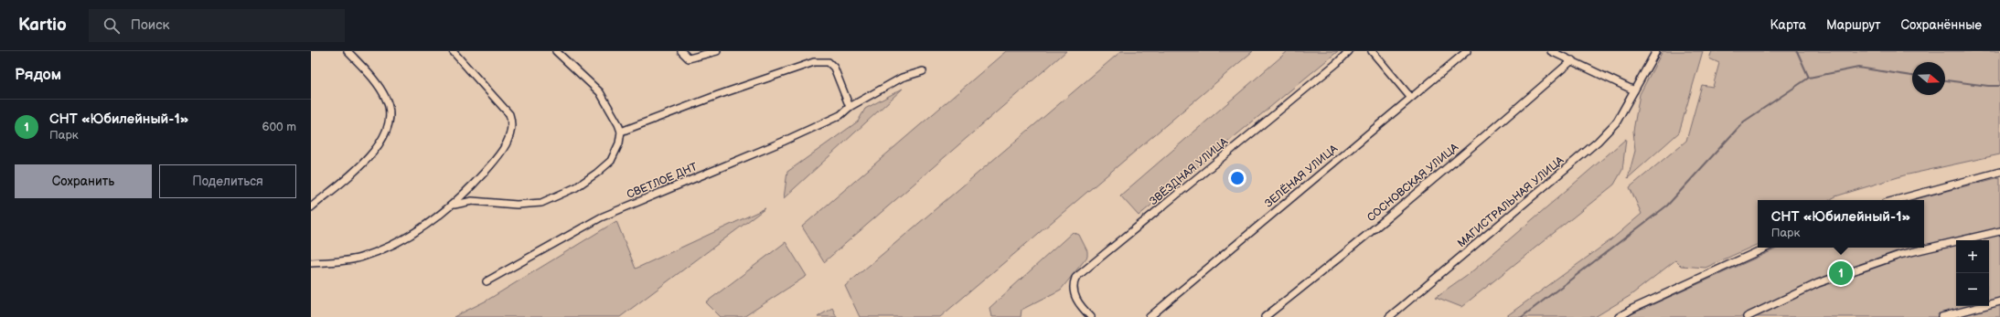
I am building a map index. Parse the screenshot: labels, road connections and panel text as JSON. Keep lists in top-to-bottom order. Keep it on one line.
{"streets":{"street":["ЗВЁЗДНАЯ УЛИЦА","ЗЕЛЁНАЯ УЛИЦА","СВЕТЛОЕ ДНТ","СОСНОВСКАЯ УЛИЦА","МАГИСТРАЛЬНАЯ УЛИЦА"]},"north":"right","page":{"header":"Kartio","search":"Поиск","nav":["Карта","Маршрут","Сохранённые"],"heading":"Рядом","list":[{"mark":"1","name":"СНТ «Юбилейный-1»","note":"Парк","value":"600 m"}],"buttons":["Сохранить","Поделиться"],"popup":["СНТ «Юбилейный-1»","Парк"],"map_buttons":["+","−"],"pins":"1"}}
